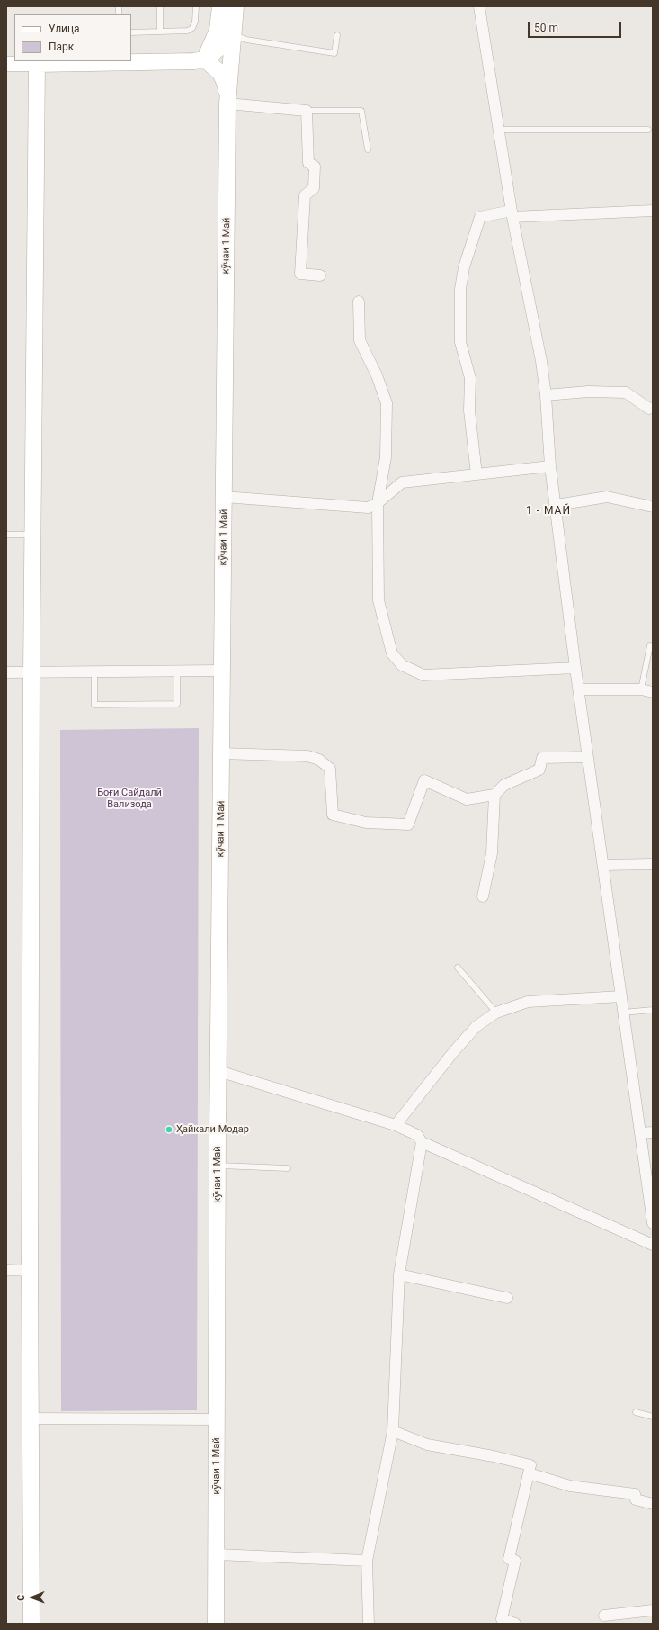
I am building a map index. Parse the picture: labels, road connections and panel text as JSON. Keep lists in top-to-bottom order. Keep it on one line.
{"streets":{"main road":["кӯчаи 1 Май"]},"districts":["1 - МАЙ"],"parks":["Боғи Сайдалӣ Вализода"],"places":["Ҳайкали Модар"],"legend":["Улица","Парк"],"scale_bar":"50 m","north":"left"}
